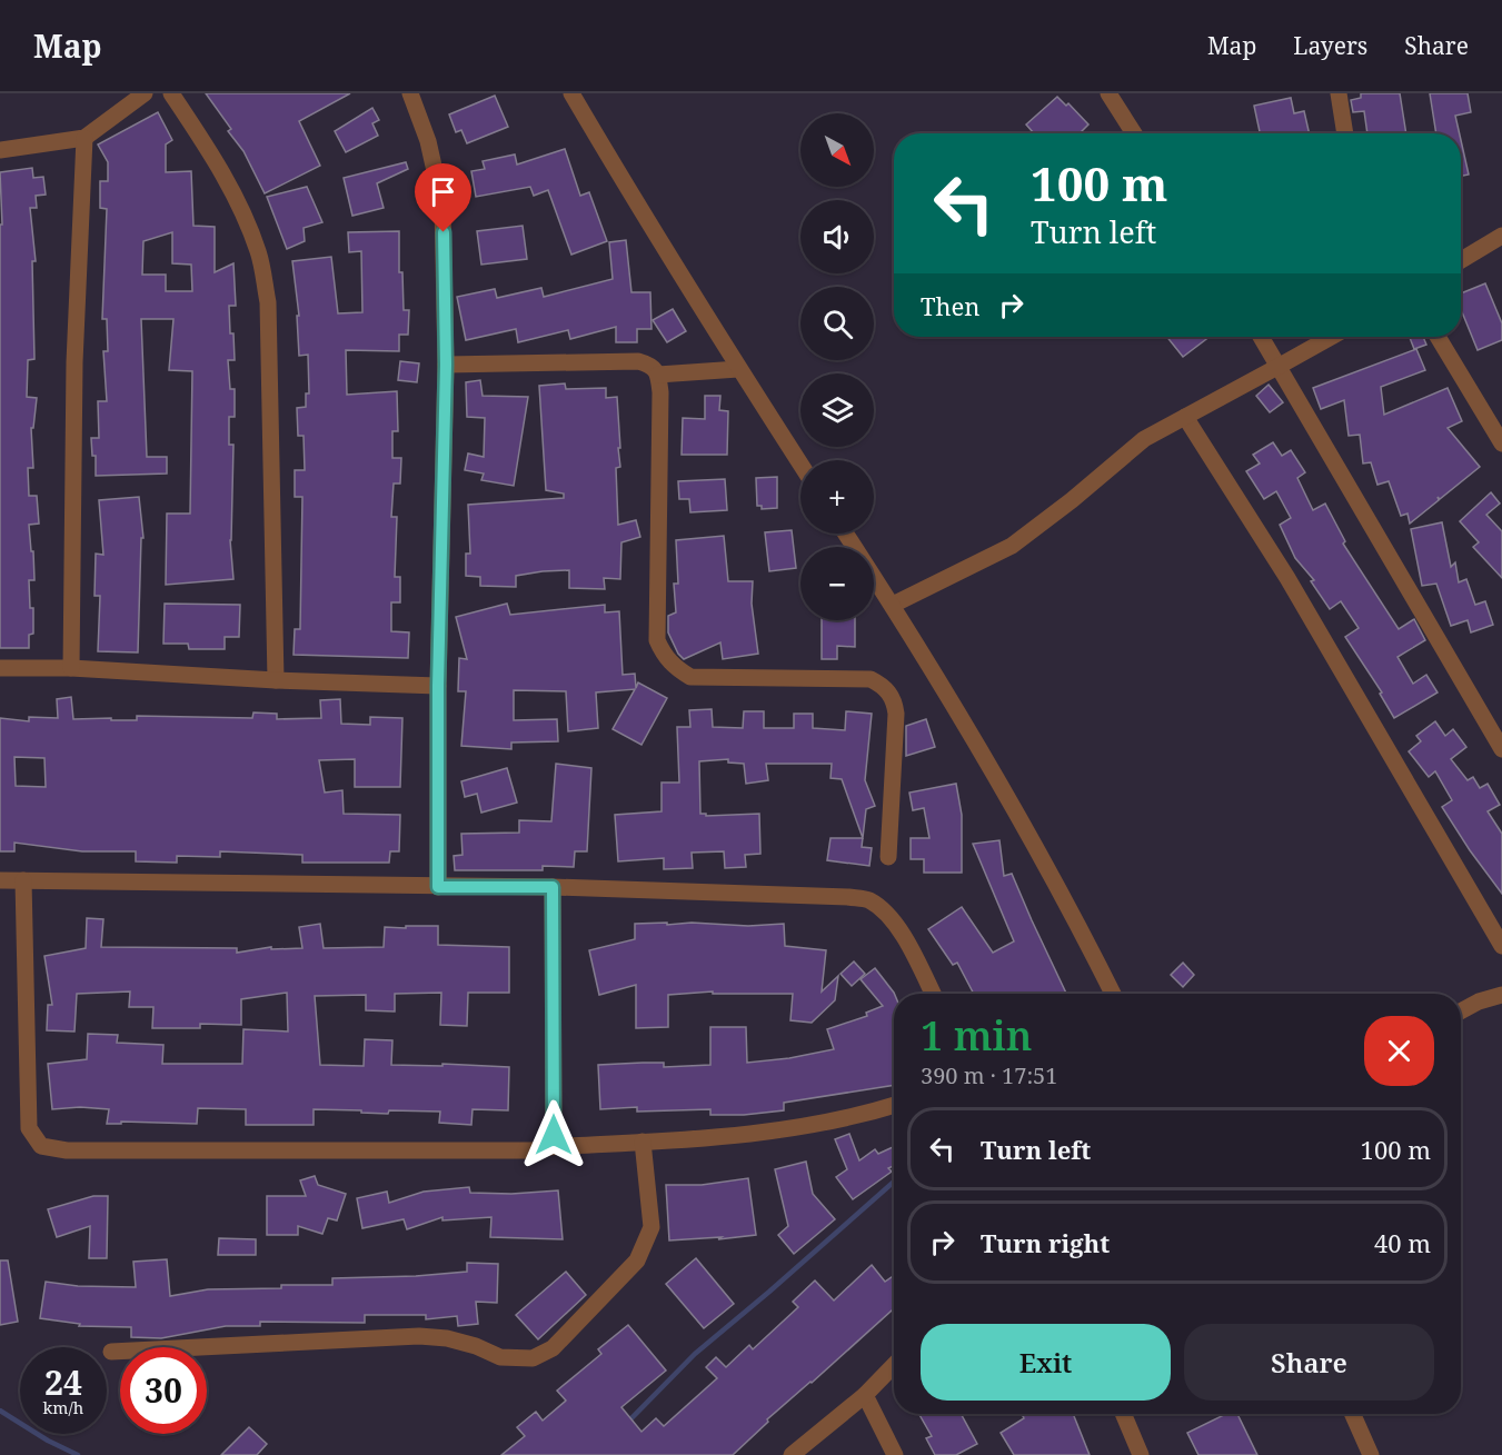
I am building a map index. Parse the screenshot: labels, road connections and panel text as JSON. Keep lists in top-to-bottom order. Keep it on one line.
{"north":"bottom right","page":{"header":"Map","nav":["Map","Layers","Share"],"map_buttons":["+","−"],"turn":["100 m","Turn left"],"then":"Then","heading":["1 min","390 m · 17:51"],"list":[{"name":"Turn left","value":"100 m"},{"name":"Turn right","value":"40 m"}],"buttons":["Exit","Share"],"speed":"24 km/h","limit":"30"}}
